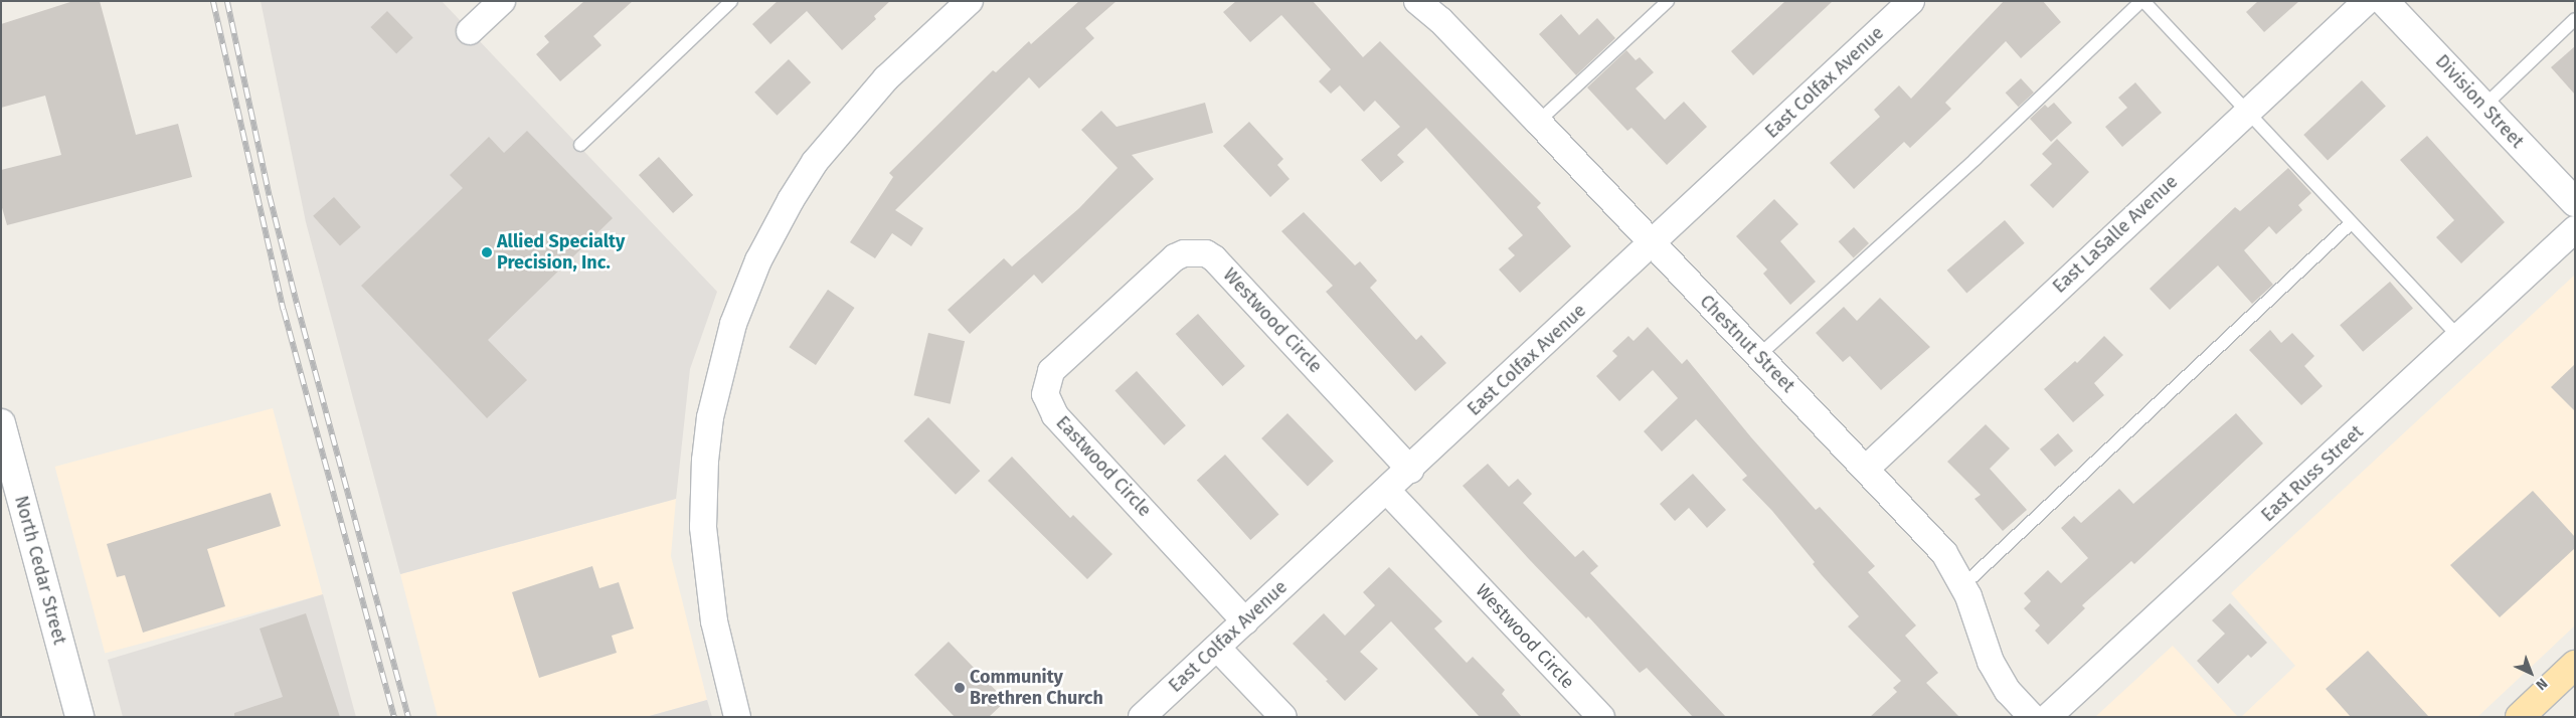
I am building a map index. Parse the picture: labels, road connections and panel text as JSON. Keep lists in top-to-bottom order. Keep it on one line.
{"streets":{"street":["East Colfax Avenue","Division Street","East LaSalle Avenue","Westwood Circle","Chestnut Street","Eastwood Circle","East Russ Street","North Cedar Street"]},"crossings":[["East Colfax Avenue","Westwood Circle"],["East Colfax Avenue","Chestnut Street"],["East Colfax Avenue","Eastwood Circle"],["East LaSalle Avenue","Chestnut Street"],["Westwood Circle","Eastwood Circle"]],"places":["Allied Specialty Precision, Inc.","Community Brethren Church"],"north":"bottom right"}
